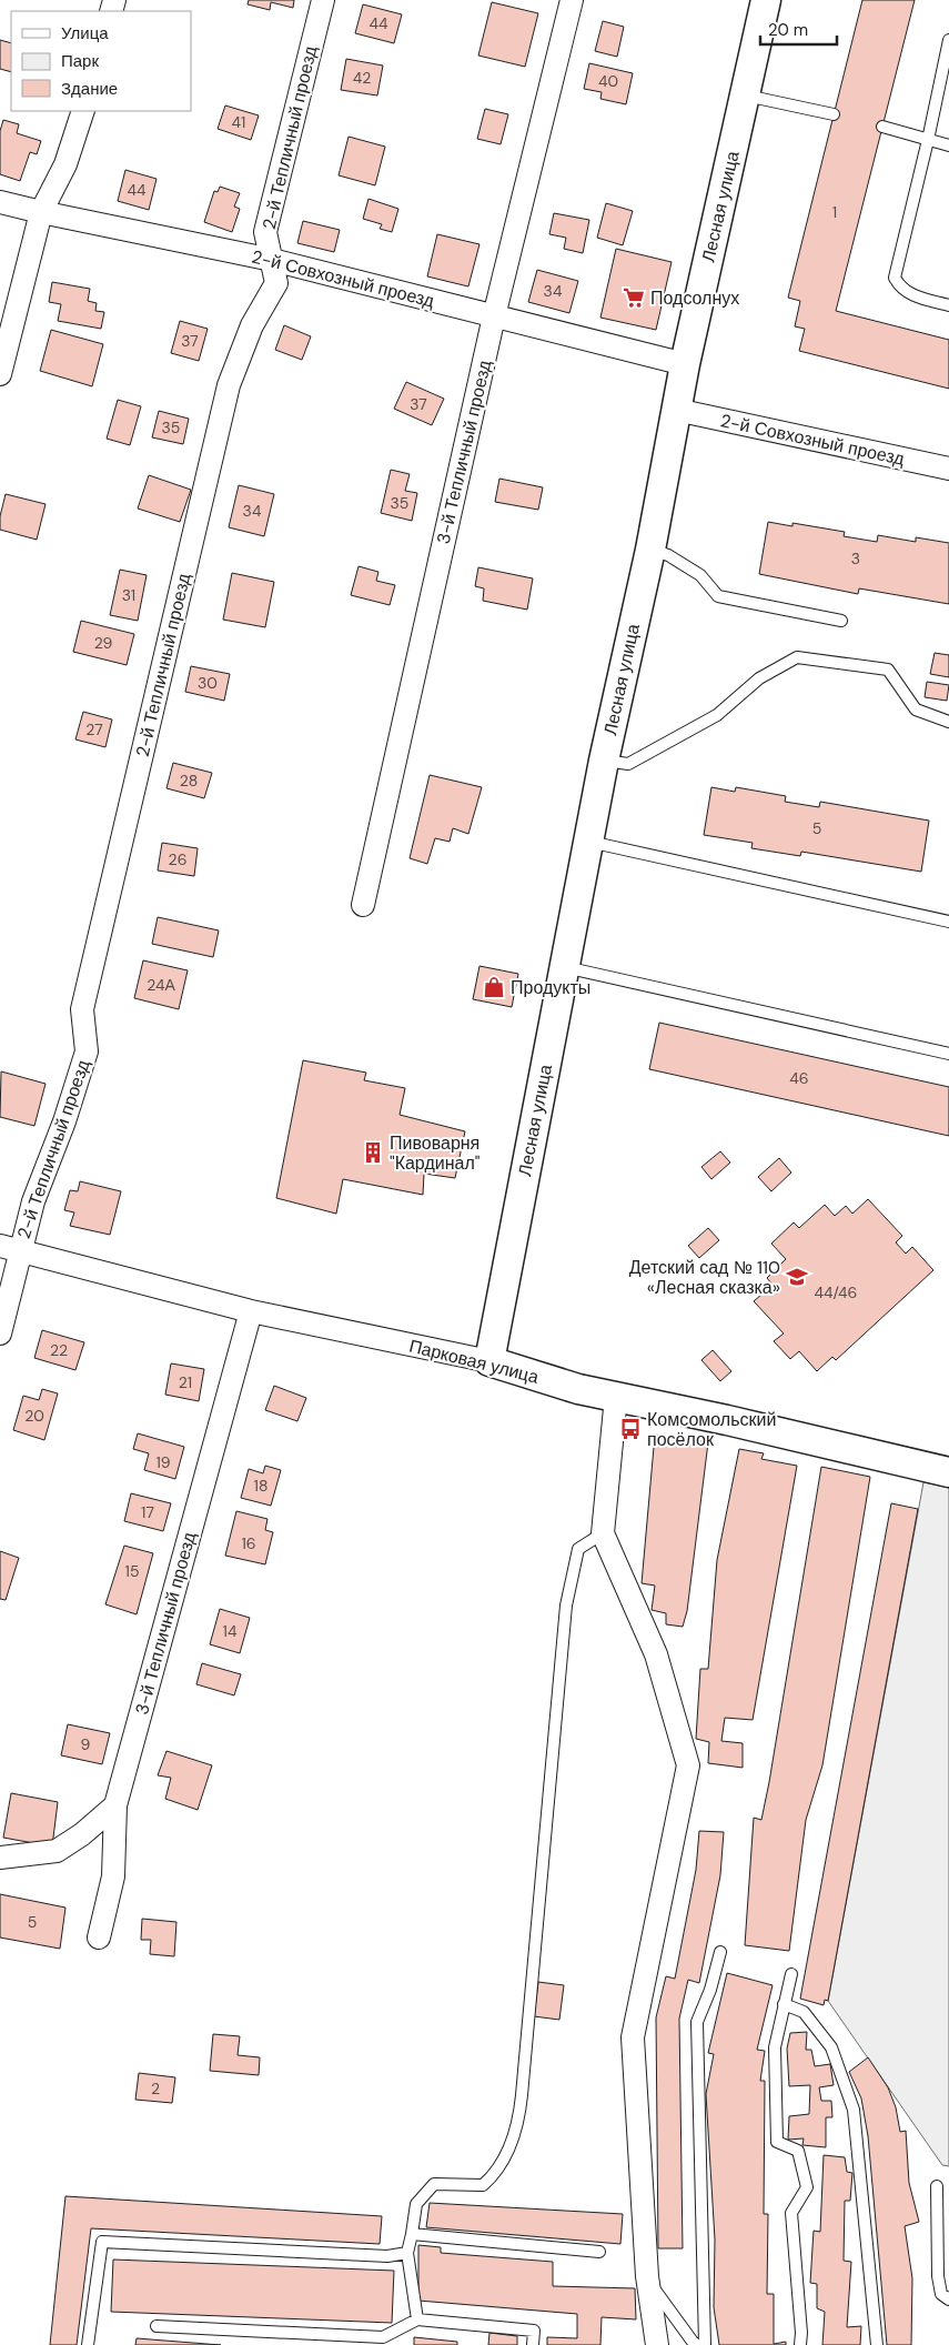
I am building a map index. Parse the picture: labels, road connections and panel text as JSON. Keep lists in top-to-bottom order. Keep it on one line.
{"streets":{"street":["2-й Тепличный проезд","Лесная улица","2-й Совхозный проезд","3-й Тепличный проезд","Парковая улица"]},"crossings":[["2-й Тепличный проезд","2-й Совхозный проезд"],["2-й Тепличный проезд","Парковая улица"],["Лесная улица","2-й Совхозный проезд"],["Лесная улица","Парковая улица"],["2-й Совхозный проезд","3-й Тепличный проезд"],["3-й Тепличный проезд","Парковая улица"]],"places":{"supermarket":["Подсолнух"],"shop":["Продукты"],"building":["Пивоварня \"Кардинал\""],"school or university":["Детский сад № 110 «Лесная сказка»"],"bus stop":["Комсомольский посёлок"]},"house_numbers":["44","42","40","41","44","1","34","37","37","35","35","34","3","31","29","30","27","28","5","26","24А","46","44/46","22","21","20","19","18","17","16","15","14","9","5","2"],"legend":["Улица","Парк","Здание"],"scale_bar":"20 m"}
